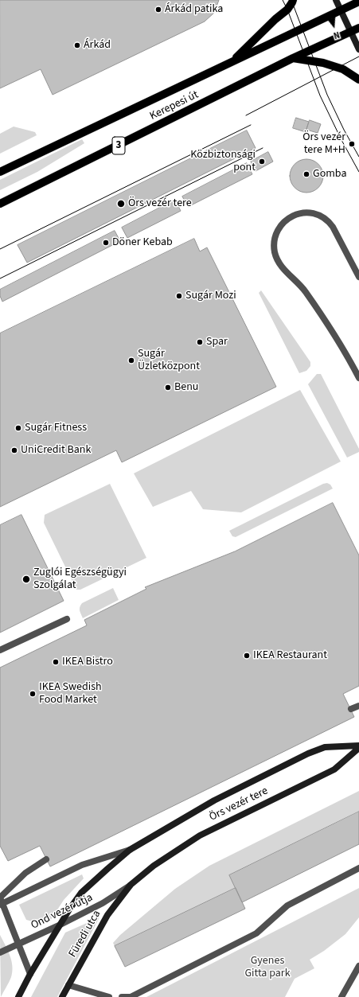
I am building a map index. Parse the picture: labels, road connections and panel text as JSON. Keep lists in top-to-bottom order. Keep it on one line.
{"streets":{"main road":["Kerepesi út","3","Örs vezér tere","Füredi utca"],"street":["Ond vezér útja"]},"crossings":[["Örs vezér tere","Ond vezér útja"],["Örs vezér tere","Füredi utca"],["Ond vezér útja","Füredi utca"]],"parks":["Gyenes Gitta park"],"places":["Árkád patika","Árkád","Örs vezér tere M+H","Közbiztonsági pont","Gomba","Örs vezér tere","Döner Kebab","Sugár Mozi","Spar","Sugár Üzletközpont","Benu","Sugár Fitness","UniCredit Bank","Zuglói Egészségügyi Szolgálat","IKEA Restaurant","IKEA Bistro","IKEA Swedish Food Market"],"north":"bottom"}
